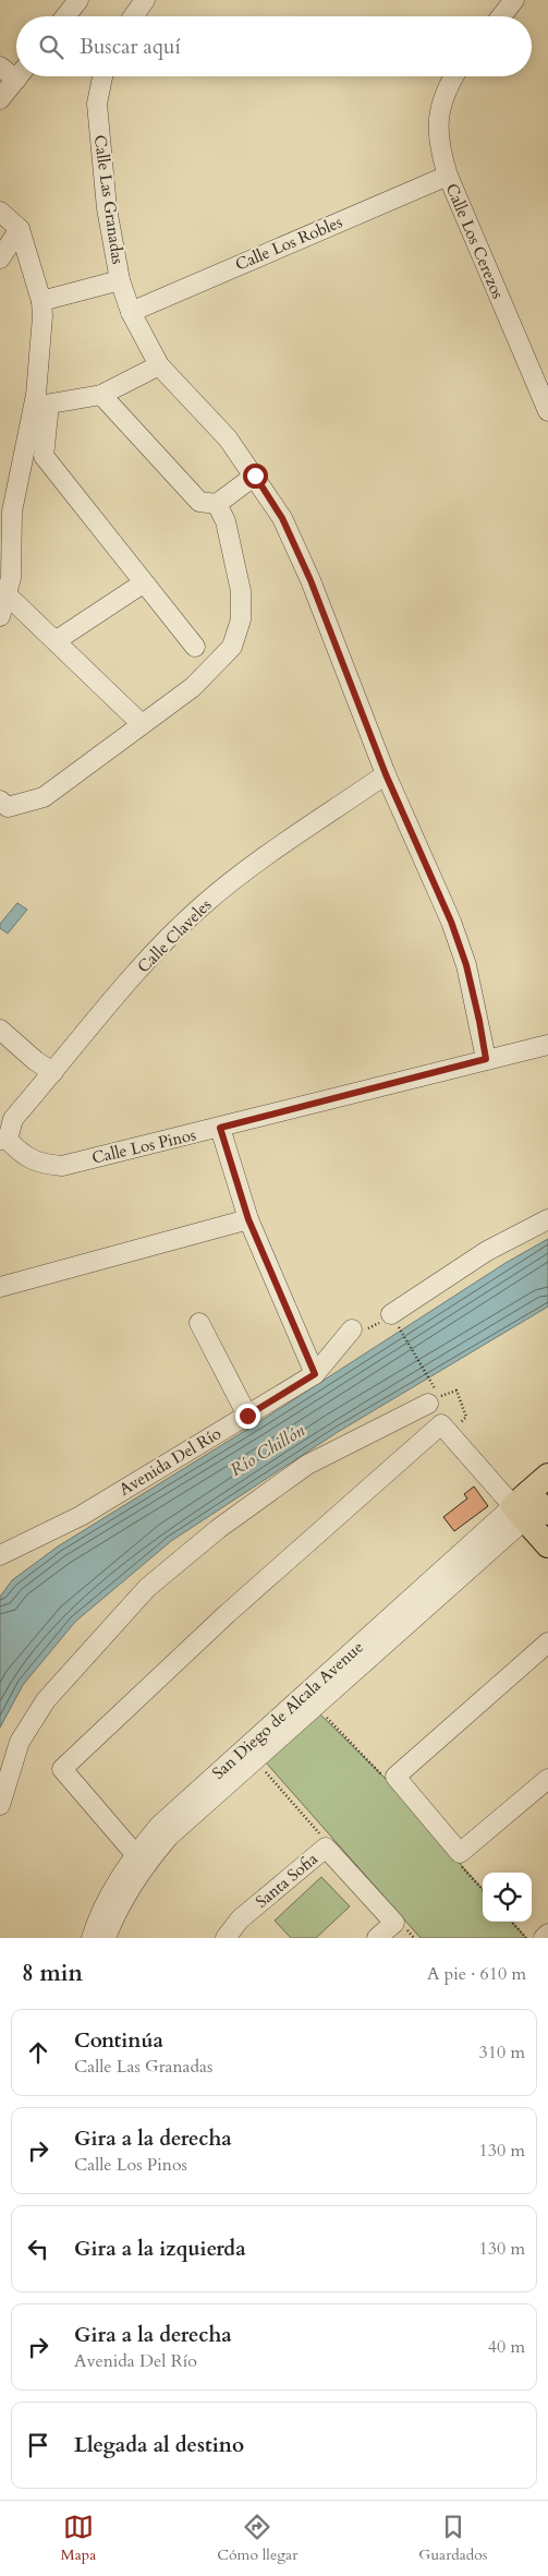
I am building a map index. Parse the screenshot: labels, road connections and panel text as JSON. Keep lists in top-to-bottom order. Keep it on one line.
{"streets":{"street":["Calle Las Granadas","Calle Los Cerezos","Calle Los Robles","Calle Claveles","Calle Los Pinos","Avenida Del Río","San Diego de Alcala Avenue","Santa Sofia"]},"crossings":[["Calle Las Granadas","Calle Los Robles"],["Calle Las Granadas","Calle Claveles"],["Calle Las Granadas","Calle Los Pinos"],["Calle Los Cerezos","Calle Los Robles"],["Calle Claveles","Calle Los Pinos"]],"water":["Río Chillón"],"page":{"search":"Buscar aquí","heading":["8 min","A pie · 610 m"],"list":[["Continúa","Calle Las Granadas","310 m"],["Gira a la derecha","Calle Los Pinos","130 m"],["Gira a la izquierda","130 m"],["Gira a la derecha","Avenida Del Río","40 m"],"Llegada al destino"],"nav":["Mapa","Cómo llegar","Guardados"]}}
